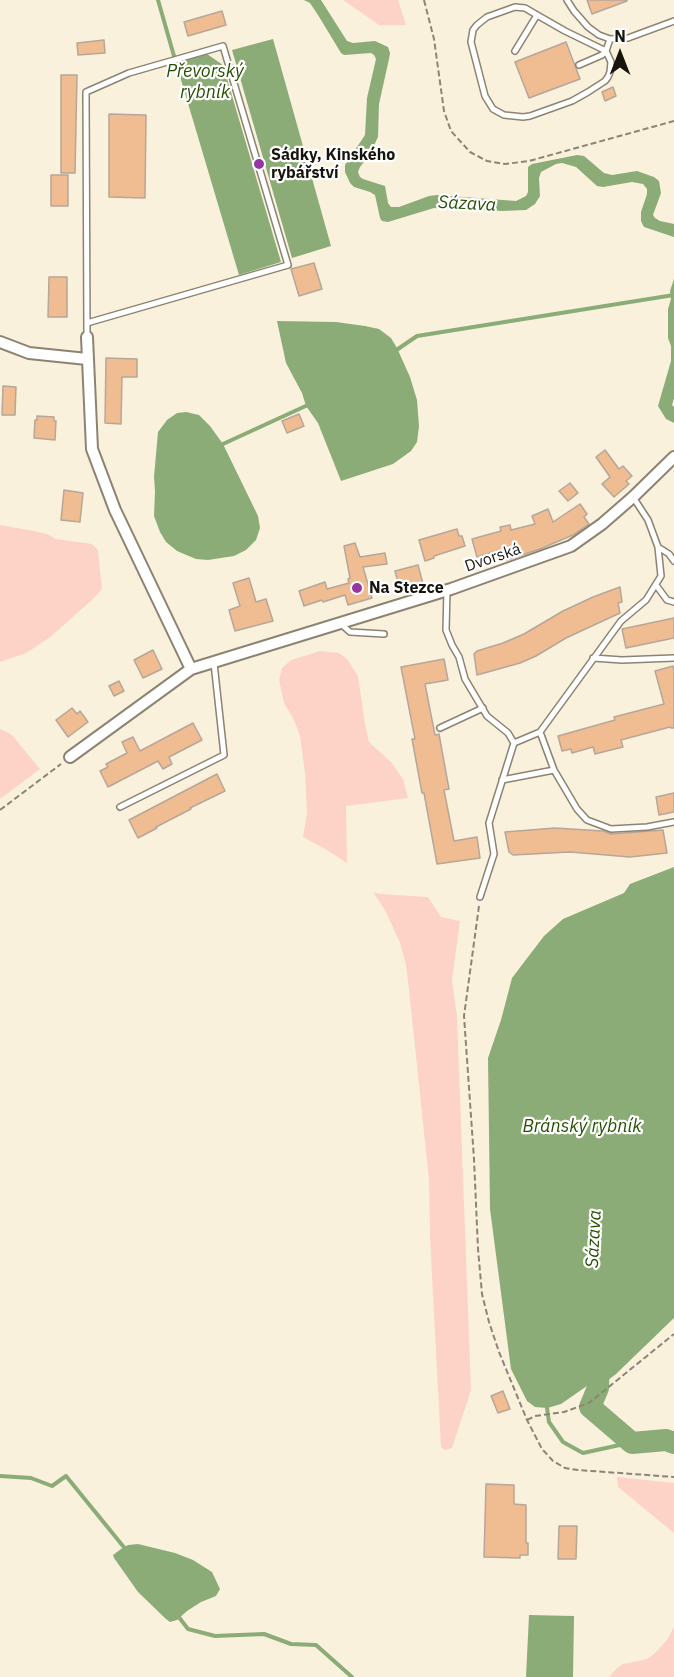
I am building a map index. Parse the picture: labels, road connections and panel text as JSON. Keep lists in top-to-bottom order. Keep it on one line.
{"streets":{"street":["Dvorská"]},"water":["Převorský rybník","Sázava","Bránský rybník"],"places":["Sádky, Kinského rybářství","Na Stezce"],"north":"top"}
